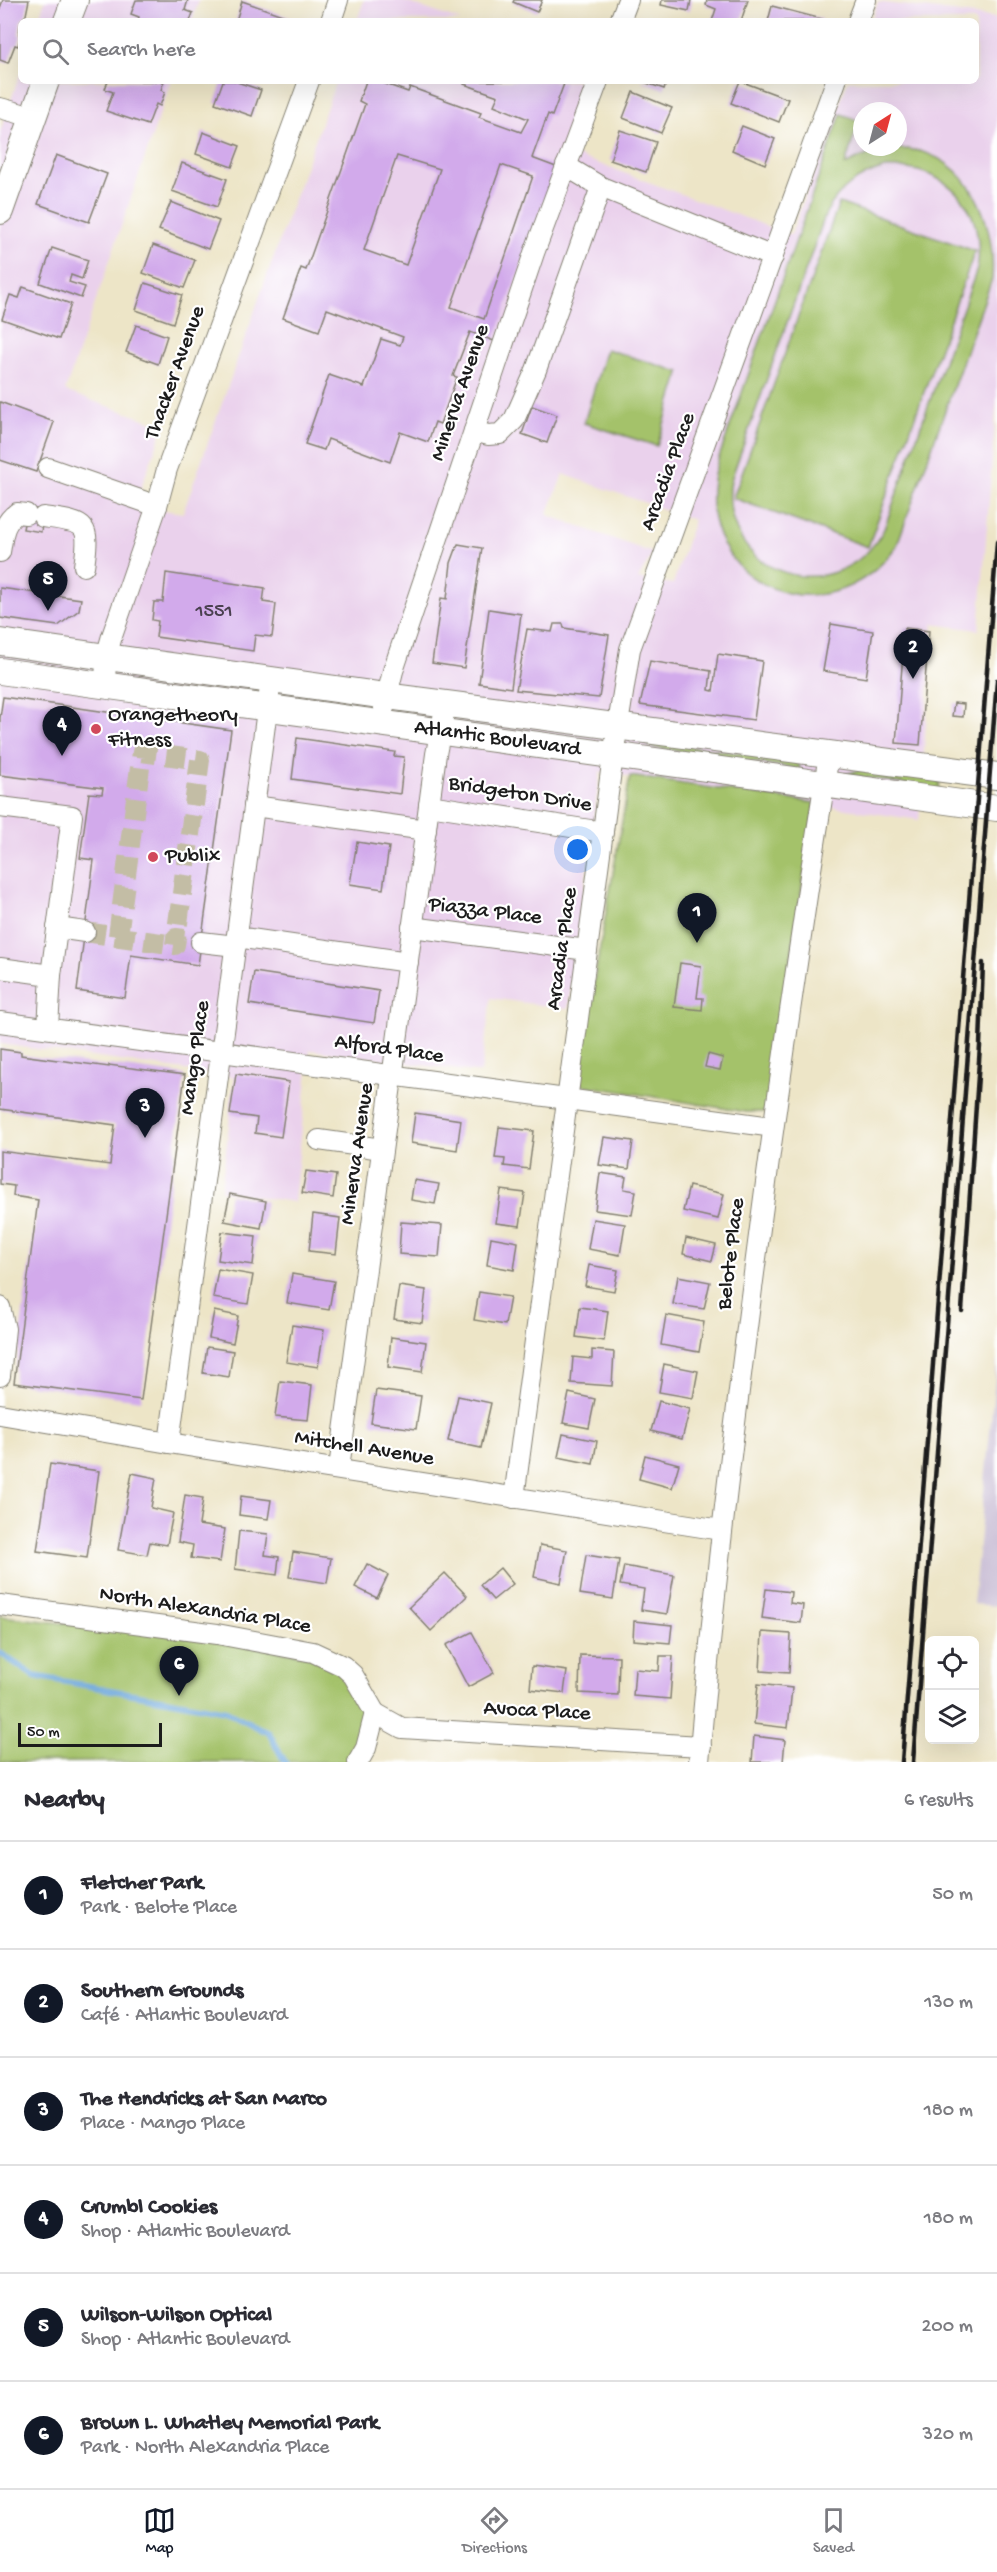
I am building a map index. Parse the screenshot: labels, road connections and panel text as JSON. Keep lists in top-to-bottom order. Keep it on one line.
{"streets":{"main road":["Atlantic Boulevard"],"street":["Thacker Avenue","Minerva Avenue","Arcadia Place","Bridgeton Drive","Piazza Place","Alford Place","Mango Place","Belote Place","Mitchell Avenue","North Alexandria Place","Avoca Place"]},"crossings":[["Thacker Avenue","Atlantic Boulevard"],["Minerva Avenue","Atlantic Boulevard"],["Minerva Avenue","Bridgeton Drive"],["Minerva Avenue","Piazza Place"],["Minerva Avenue","Alford Place"],["Minerva Avenue","Mitchell Avenue"],["Arcadia Place","Atlantic Boulevard"],["Arcadia Place","Bridgeton Drive"],["Arcadia Place","Piazza Place"],["Arcadia Place","Alford Place"],["Arcadia Place","Mitchell Avenue"],["Atlantic Boulevard","Mango Place"],["Atlantic Boulevard","Belote Place"],["Alford Place","Mango Place"],["Alford Place","Belote Place"],["Mango Place","Mitchell Avenue"],["Belote Place","Mitchell Avenue"],["Belote Place","Avoca Place"],["North Alexandria Place","Avoca Place"]],"places":["Orangetheory Fitness","Publix"],"house_numbers":["1551"],"scale_bar":"50 m","north":"top right","page":{"search":"Search here","pins":["5","2","4","1","3","6"],"scale":"50 m","heading":["Nearby","6 results"],"list":[{"mark":"1","name":"Fletcher Park","note":"Park · Belote Place","value":"50 m"},{"mark":"2","name":"Southern Grounds","note":"Café · Atlantic Boulevard","value":"130 m"},{"mark":"3","name":"The Hendricks at San Marco","note":"Place · Mango Place","value":"180 m"},{"mark":"4","name":"Crumbl Cookies","note":"Shop · Atlantic Boulevard","value":"180 m"},{"mark":"5","name":"Wilson-Wilson Optical","note":"Shop · Atlantic Boulevard","value":"200 m"},{"mark":"6","name":"Brown L. Whatley Memorial Park","note":"Park · North Alexandria Place","value":"320 m"}],"nav":["Map","Directions","Saved"]}}
